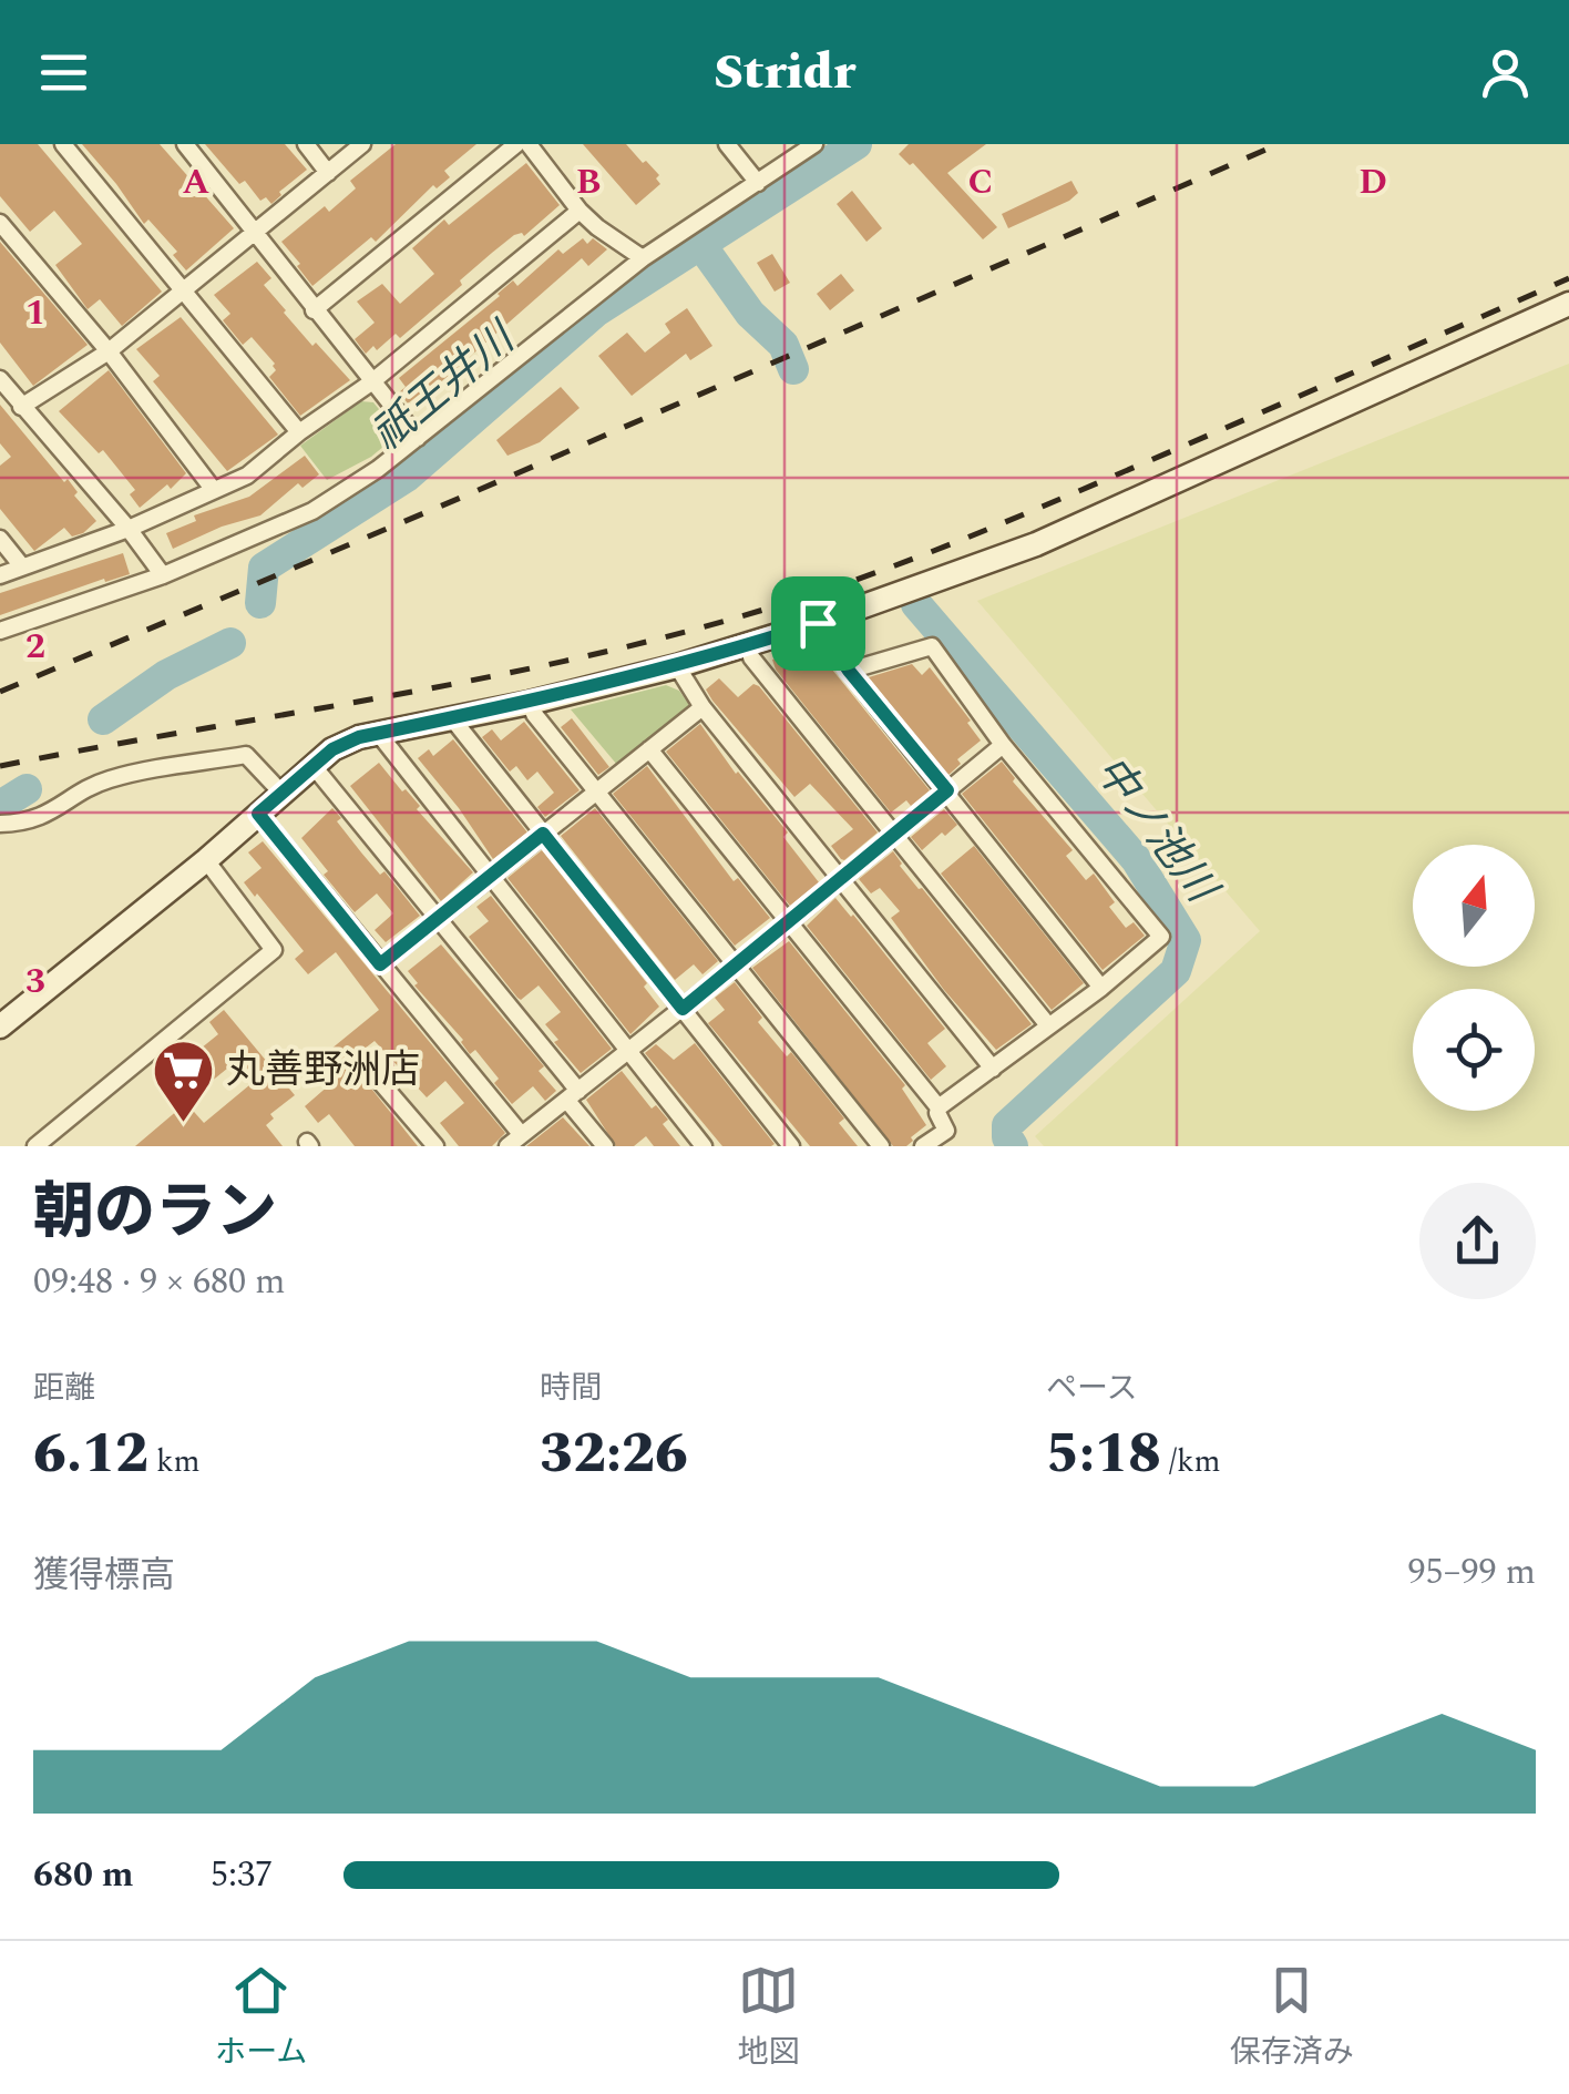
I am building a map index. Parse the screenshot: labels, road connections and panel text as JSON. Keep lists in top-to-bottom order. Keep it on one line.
{"water":["祇王井川","中ノ池川"],"places":{"supermarket":["丸善野洲店"]},"north":"top","page":{"header":"Stridr","heading":["朝のラン","09:48 · 9 × 680 m"],"stats":[["距離","6.12 km"],["時間","32:26"],["ペース","5:18 /km"]],"chart":["獲得標高","95–99 m"],"list":[{"name":"680 m","note":"5:37"}],"tabs":["ホーム","地図","保存済み"]},"grid":{"columns":["A","B","C","D"],"rows":["1","2","3"]}}
